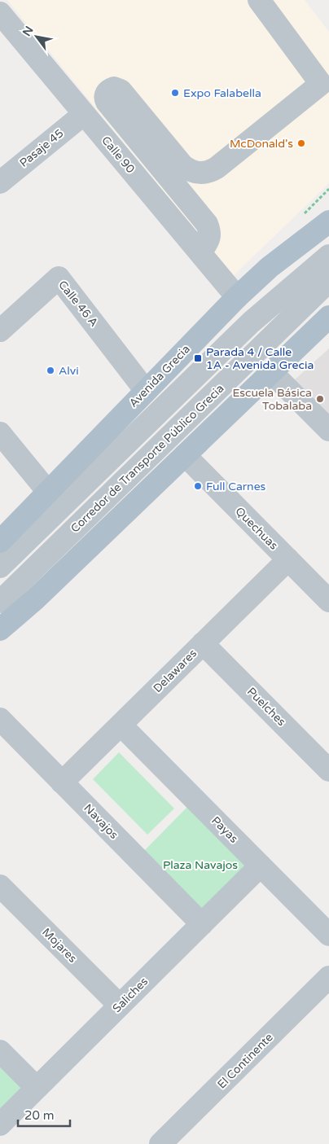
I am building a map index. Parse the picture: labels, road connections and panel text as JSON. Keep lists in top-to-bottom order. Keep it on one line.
{"streets":{"main road":["Avenida Grecia"],"street":["Pasaje 45","Calle 90","Calle 46 A","Corredor de Transporte Público Grecia","Quechuas","Delawares","Puelches","Navajos","Payas","Mojares","Saliches","El Continente"]},"crossings":[["Pasaje 45","Calle 90"],["Calle 90","Avenida Grecia"],["Calle 46 A","Avenida Grecia"],["Quechuas","Delawares"],["Delawares","Puelches"],["Delawares","Navajos"],["Delawares","Payas"],["Navajos","Saliches"],["Payas","Saliches"],["Mojares","Saliches"]],"parks":["Plaza Navajos"],"places":{"other":["Expo Falabella","McDonald's","Alvi","Escuela Básica Tobalaba","Full Carnes"],"transit":["Parada 4 / Calle 1A - Avenida Grecia"]},"scale_bar":"20 m","north":"top left"}
